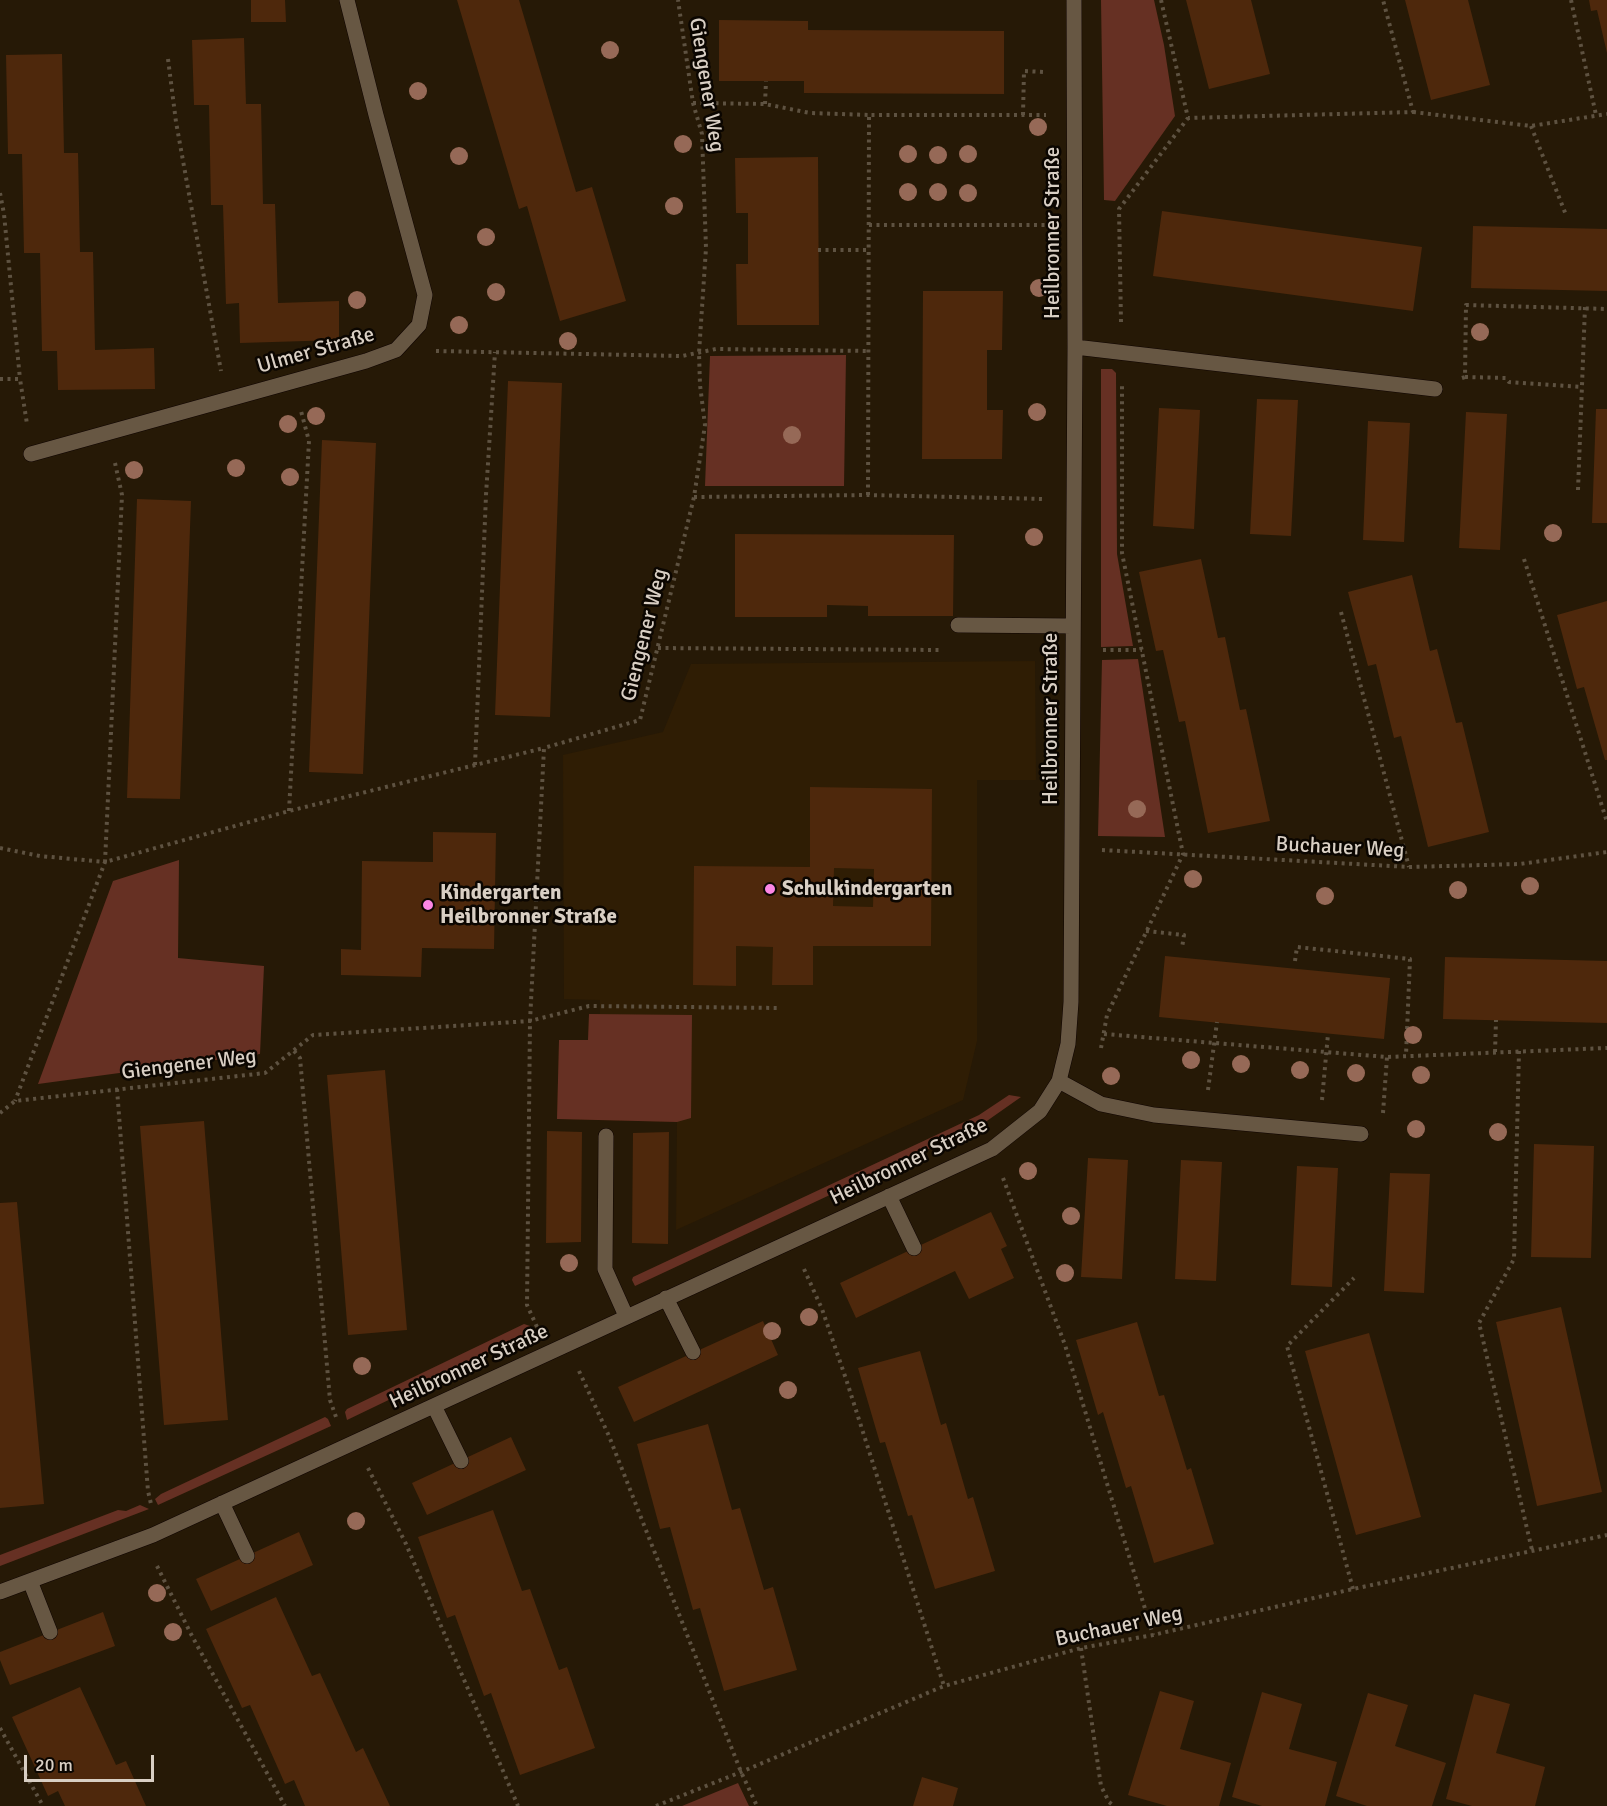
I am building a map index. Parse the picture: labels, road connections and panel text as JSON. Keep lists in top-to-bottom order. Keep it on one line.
{"streets":{"street":["Heilbronner Straße","Ulmer Straße"],"path":["Giengener Weg","Buchauer Weg"]},"crossings":[["Heilbronner Straße","Buchauer Weg"]],"places":["Schulkindergarten","Kindergarten Heilbronner Straße"],"scale_bar":"20 m"}
